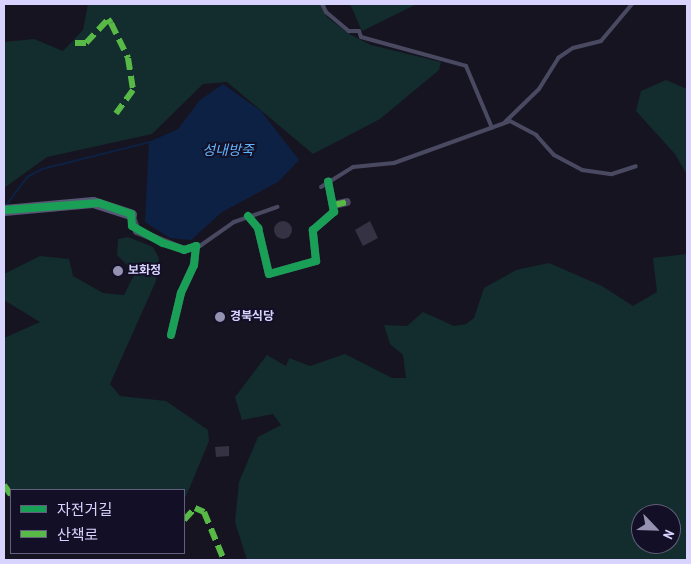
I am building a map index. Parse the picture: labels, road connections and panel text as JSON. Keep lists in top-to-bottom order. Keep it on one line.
{"water":["성내방죽"],"places":["보화정","경북식당"],"legend":["자전거길","산책로"],"north":"bottom right"}
